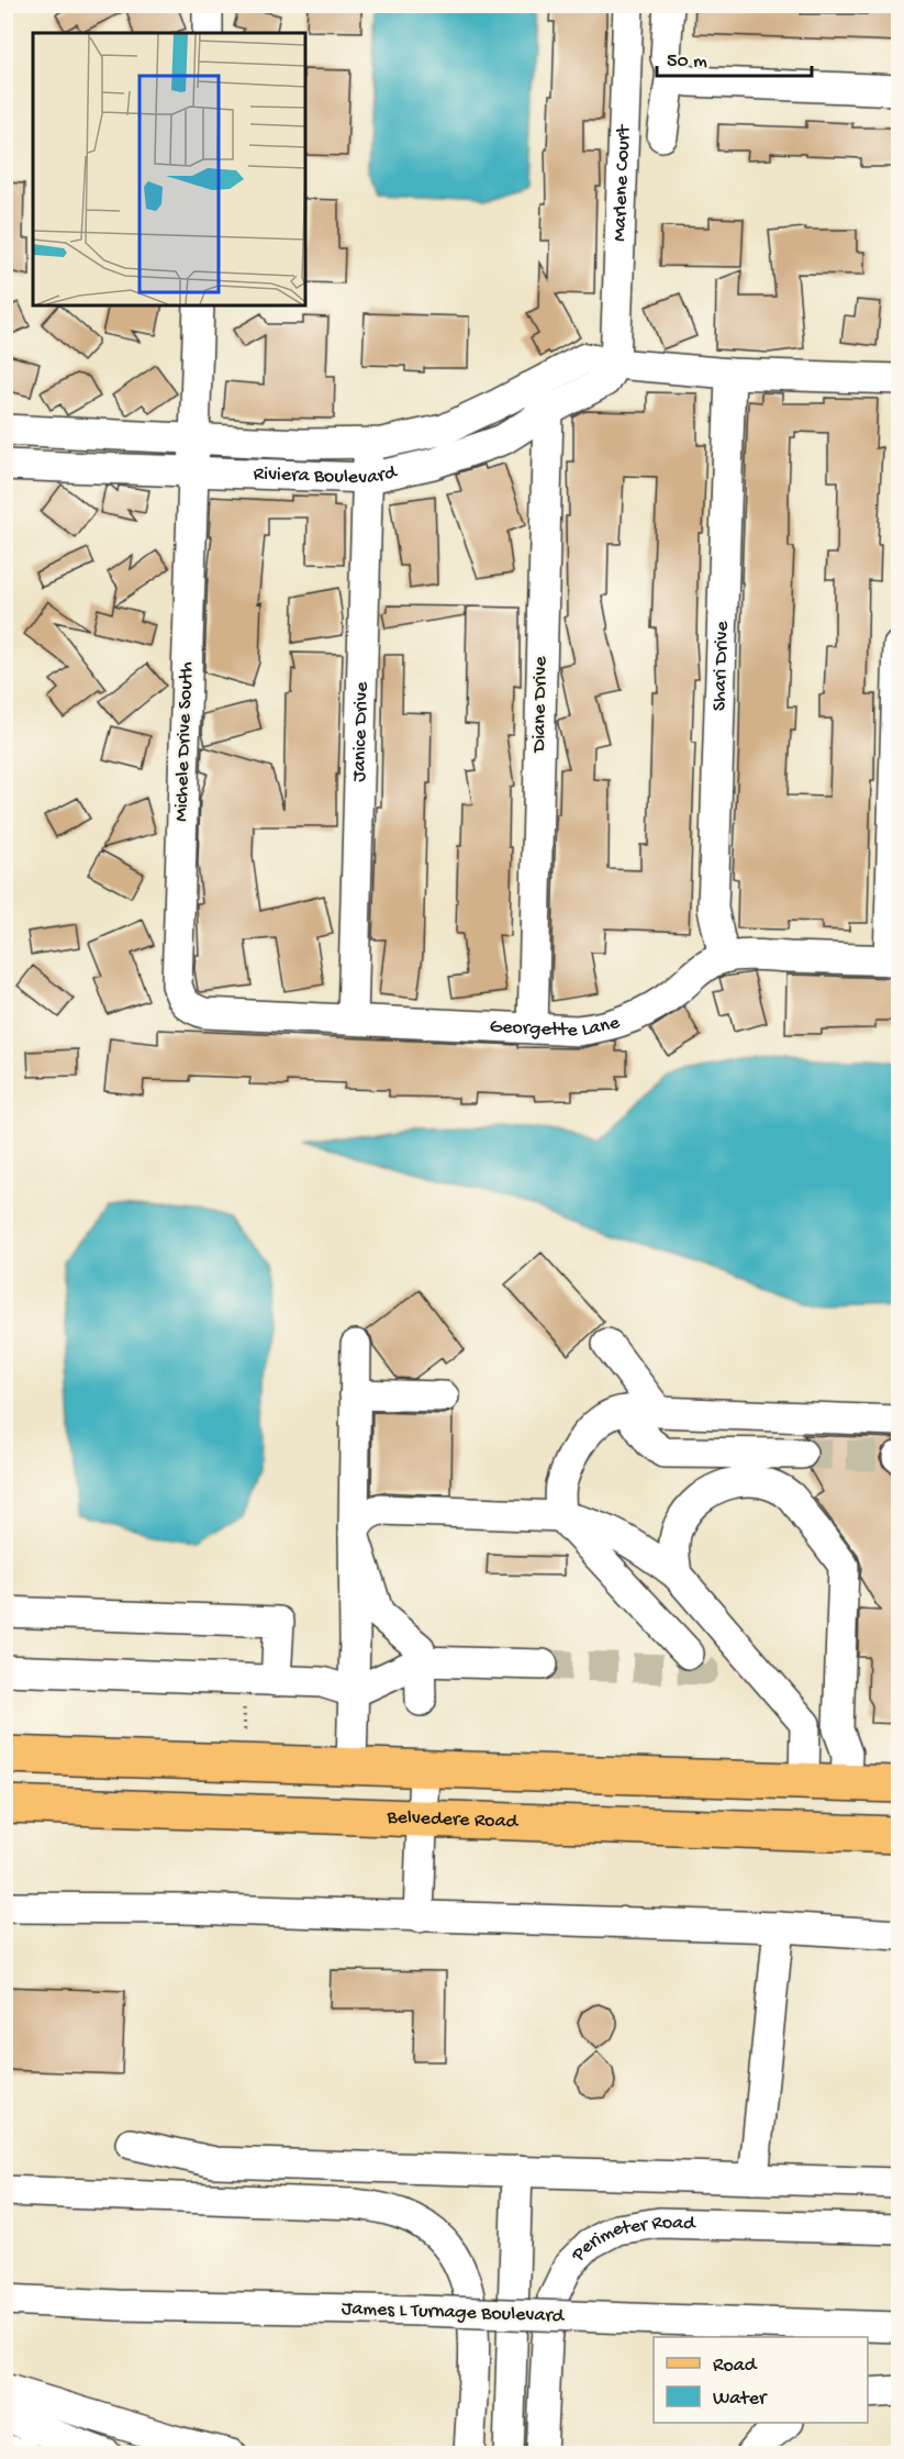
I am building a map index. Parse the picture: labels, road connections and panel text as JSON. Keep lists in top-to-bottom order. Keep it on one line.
{"streets":{"main road":["Belvedere Road"],"street":["Marlene Court","Riviera Boulevard","Shari Drive","Diane Drive","Janice Drive","Michele Drive South","Georgette Lane","Perimeter Road","James L Turnage Boulevard"]},"crossings":[["Marlene Court","Riviera Boulevard"],["Riviera Boulevard","Shari Drive"],["Riviera Boulevard","Diane Drive"],["Riviera Boulevard","Janice Drive"],["Riviera Boulevard","Michele Drive South"],["Shari Drive","Georgette Lane"],["Diane Drive","Georgette Lane"],["Janice Drive","Georgette Lane"],["Michele Drive South","Georgette Lane"]],"legend":["Road","Water"],"scale_bar":"50 m"}
